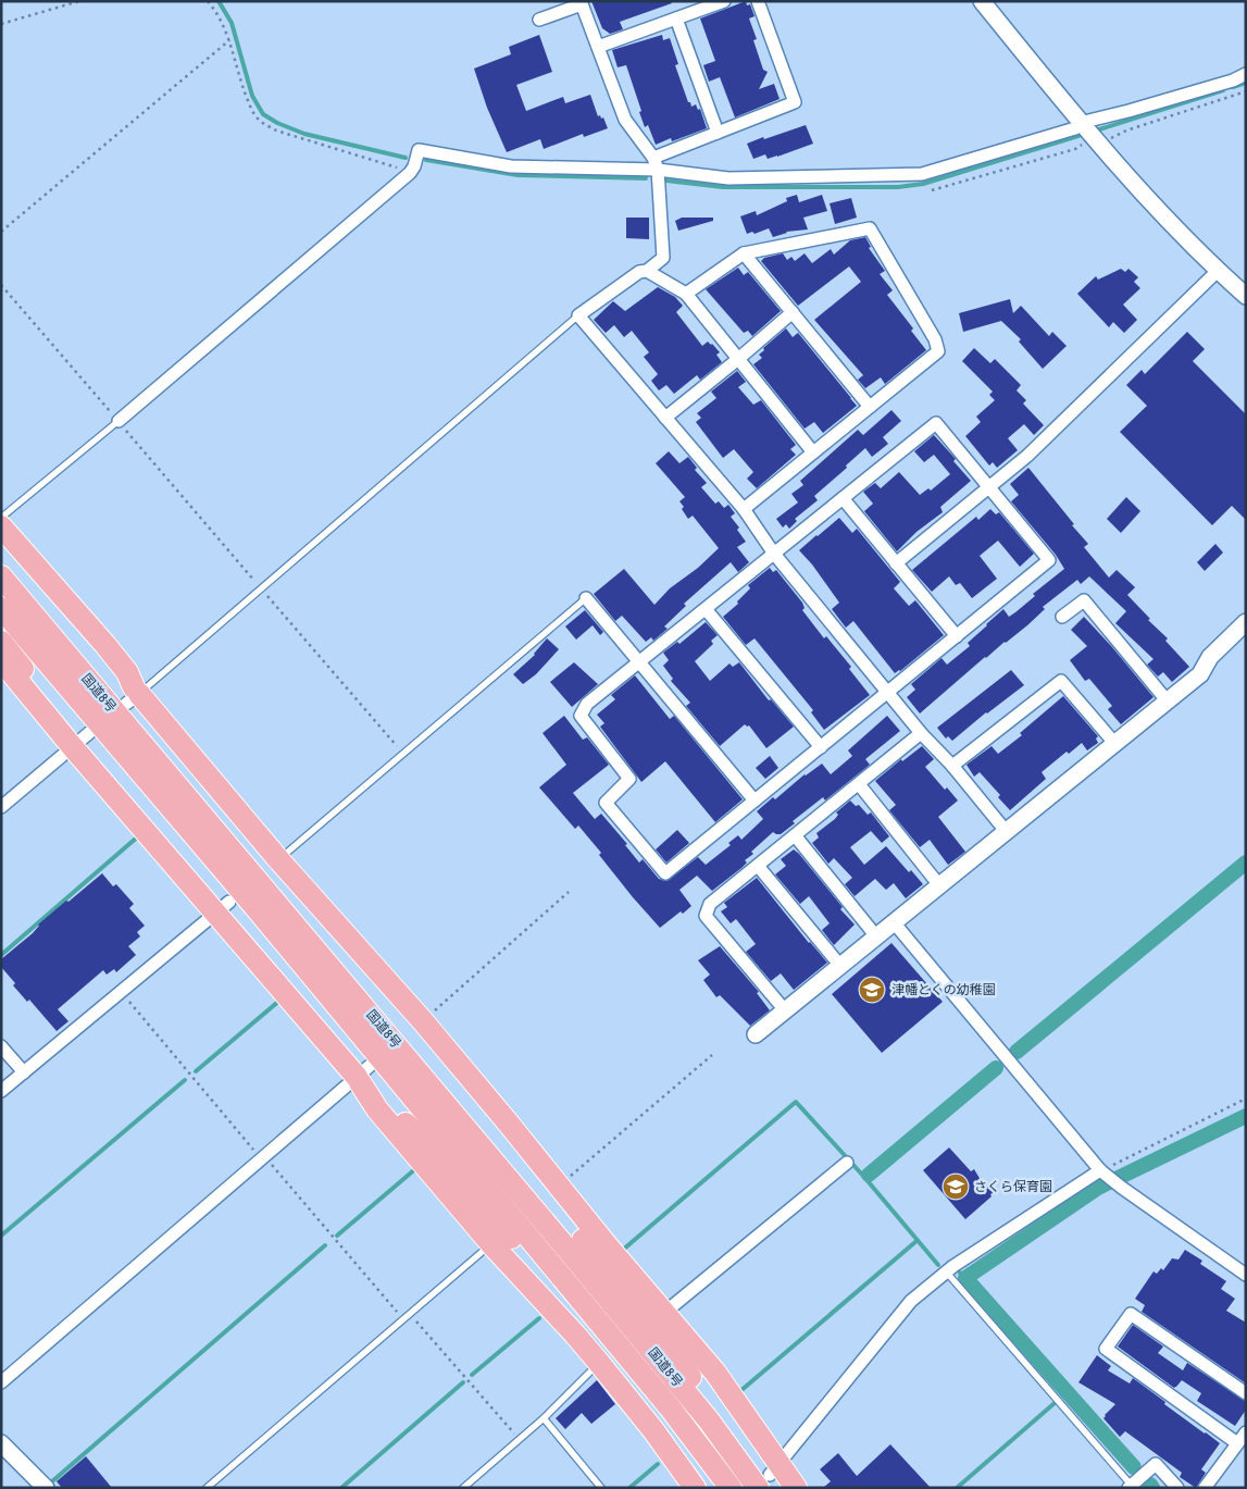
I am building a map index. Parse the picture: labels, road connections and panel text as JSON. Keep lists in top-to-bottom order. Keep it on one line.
{"streets":{"highway":["国道8号"]},"places":{"school or university":["津幡とくの幼稚園","さくら保育園"]}}
